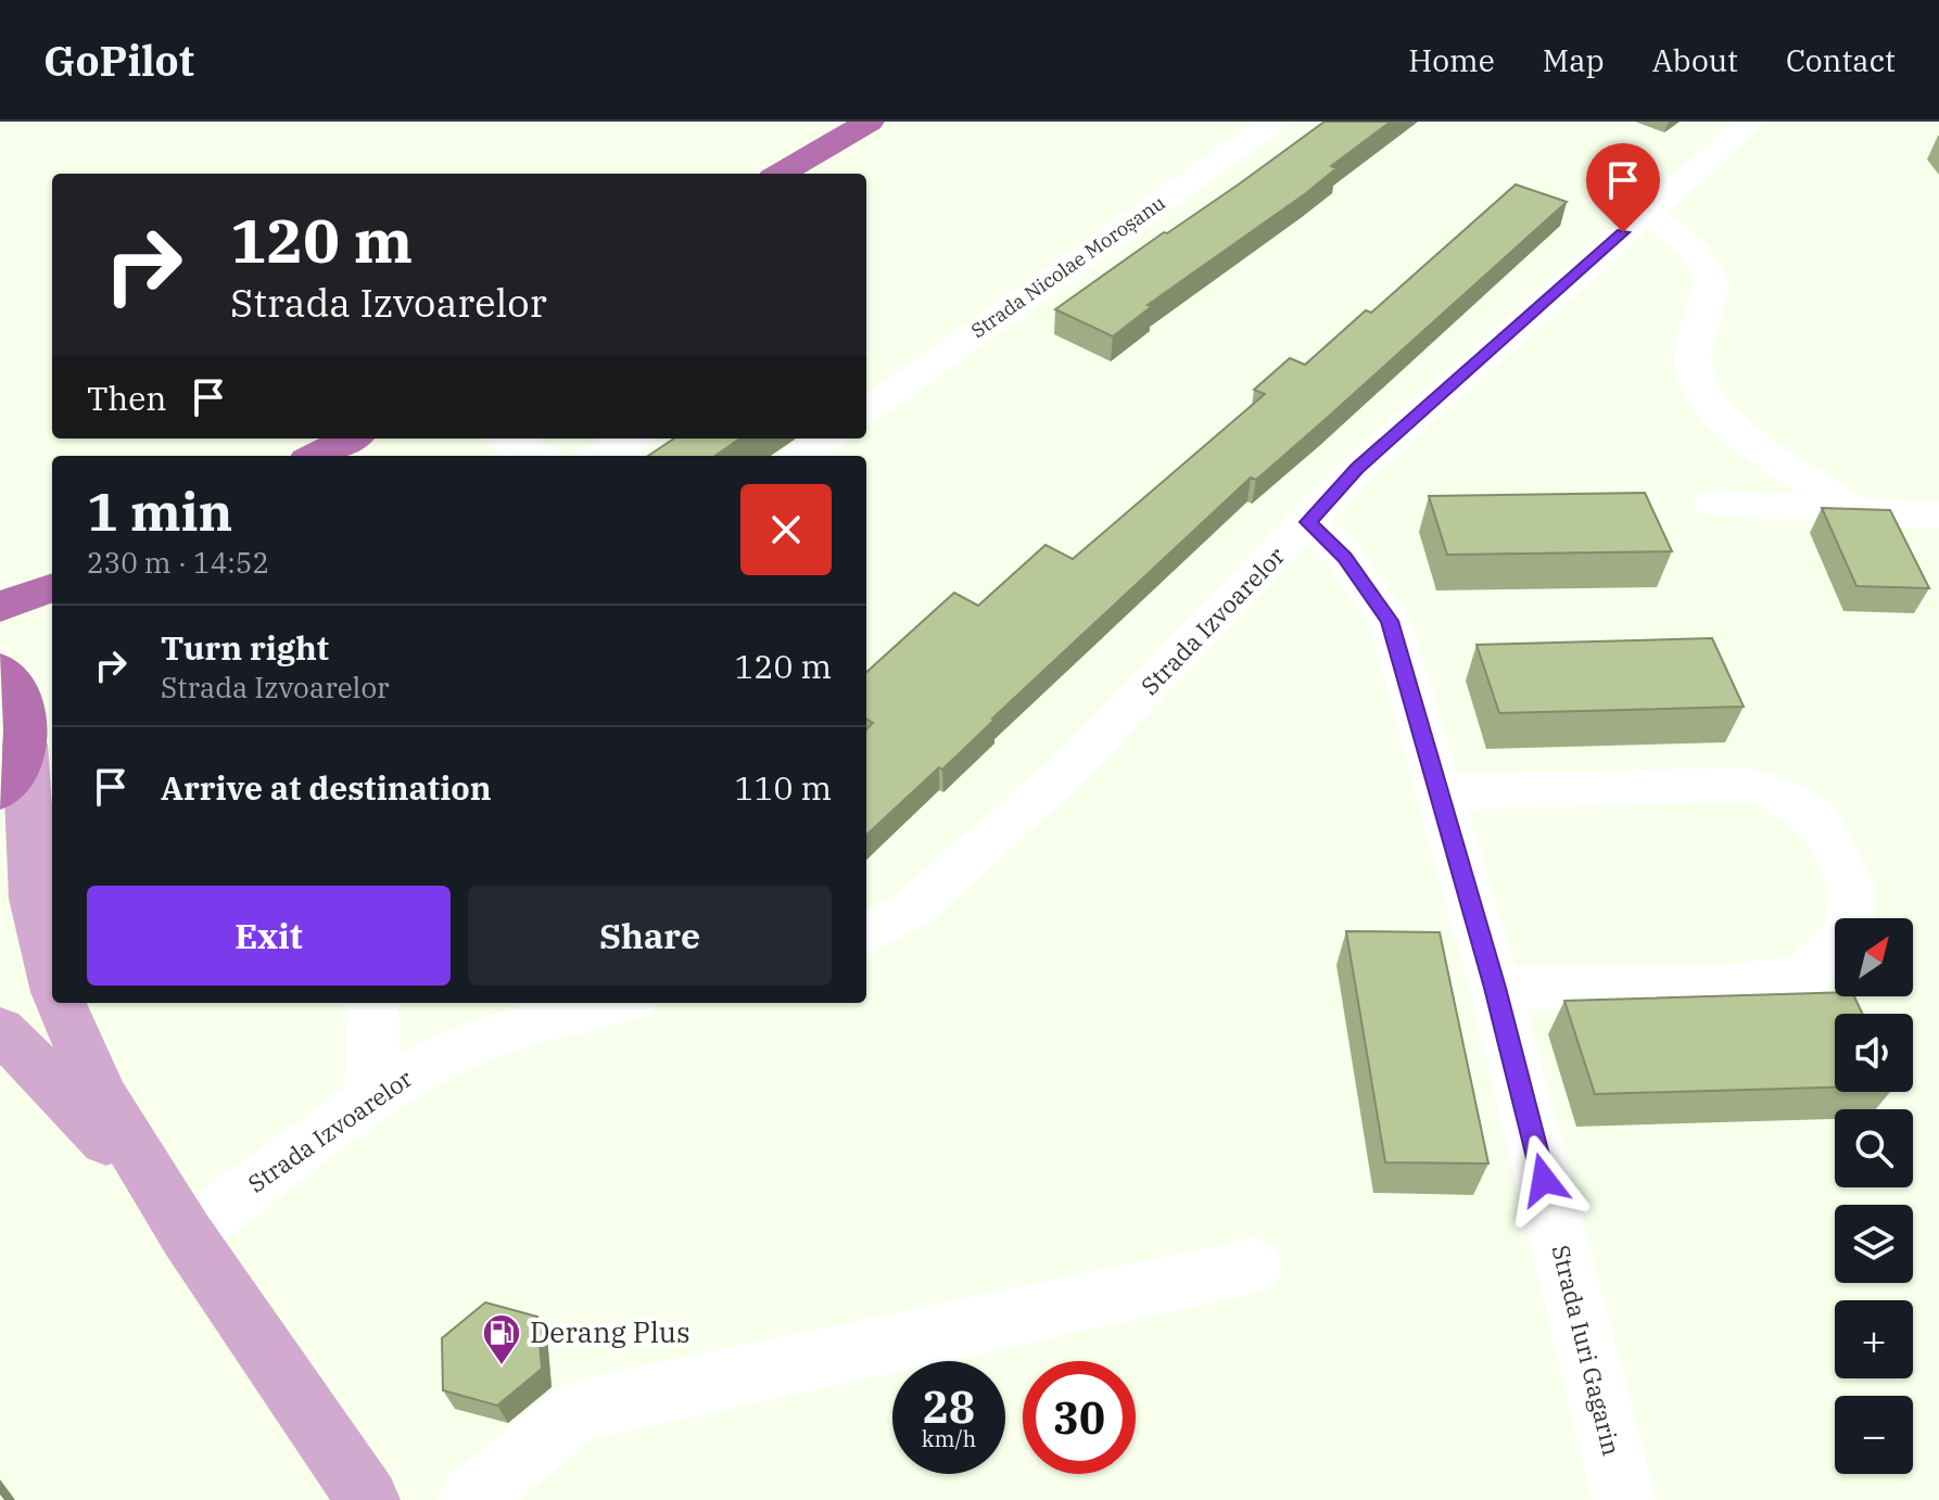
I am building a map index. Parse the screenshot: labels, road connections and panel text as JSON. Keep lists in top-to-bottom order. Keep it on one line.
{"streets":{"street":["Strada Nicolae Moroșanu","Strada Izvoarelor","Strada Iuri Gagarin"]},"crossings":[["Strada Izvoarelor","Strada Iuri Gagarin"]],"places":{"fuel station":["Derang Plus"]},"north":"top right","page":{"header":"GoPilot","nav":["Home","Map","About","Contact"],"turn":["120 m","Strada Izvoarelor"],"then":"Then","heading":["1 min","230 m · 14:52"],"list":[{"name":"Turn right","note":"Strada Izvoarelor","value":"120 m"},{"name":"Arrive at destination","value":"110 m"}],"buttons":["Exit","Share"],"map_buttons":["+","−"],"speed":"28 km/h","limit":"30"}}
